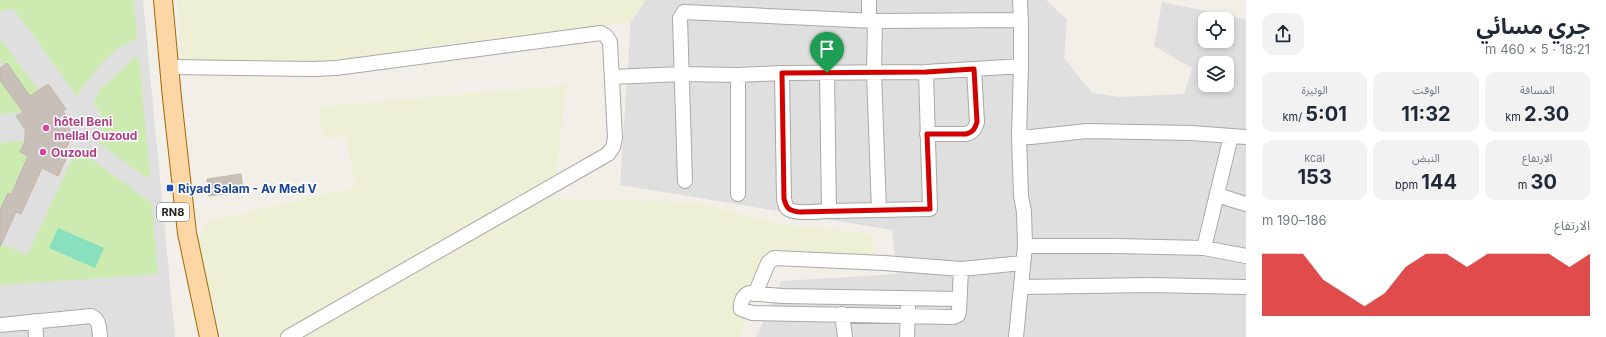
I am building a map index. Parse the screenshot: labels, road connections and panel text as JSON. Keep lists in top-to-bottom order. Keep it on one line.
{"streets":{"main road":["RN8"]},"places":{"other":["hôtel Beni mellal Ouzoud","Ouzoud"],"transit":["Riyad Salam - Av Med V"]},"page":{"heading":["جري مسائي","18:21 · 5 × 460 m"],"stats":[["المسافة","2.30 km"],["الوقت","11:32"],["الوتيرة","5:01 /km"],["الارتفاع","30 m"],["النبض","144 bpm"],["kcal","153"]],"chart":["الارتفاع","186–190 m"]}}
